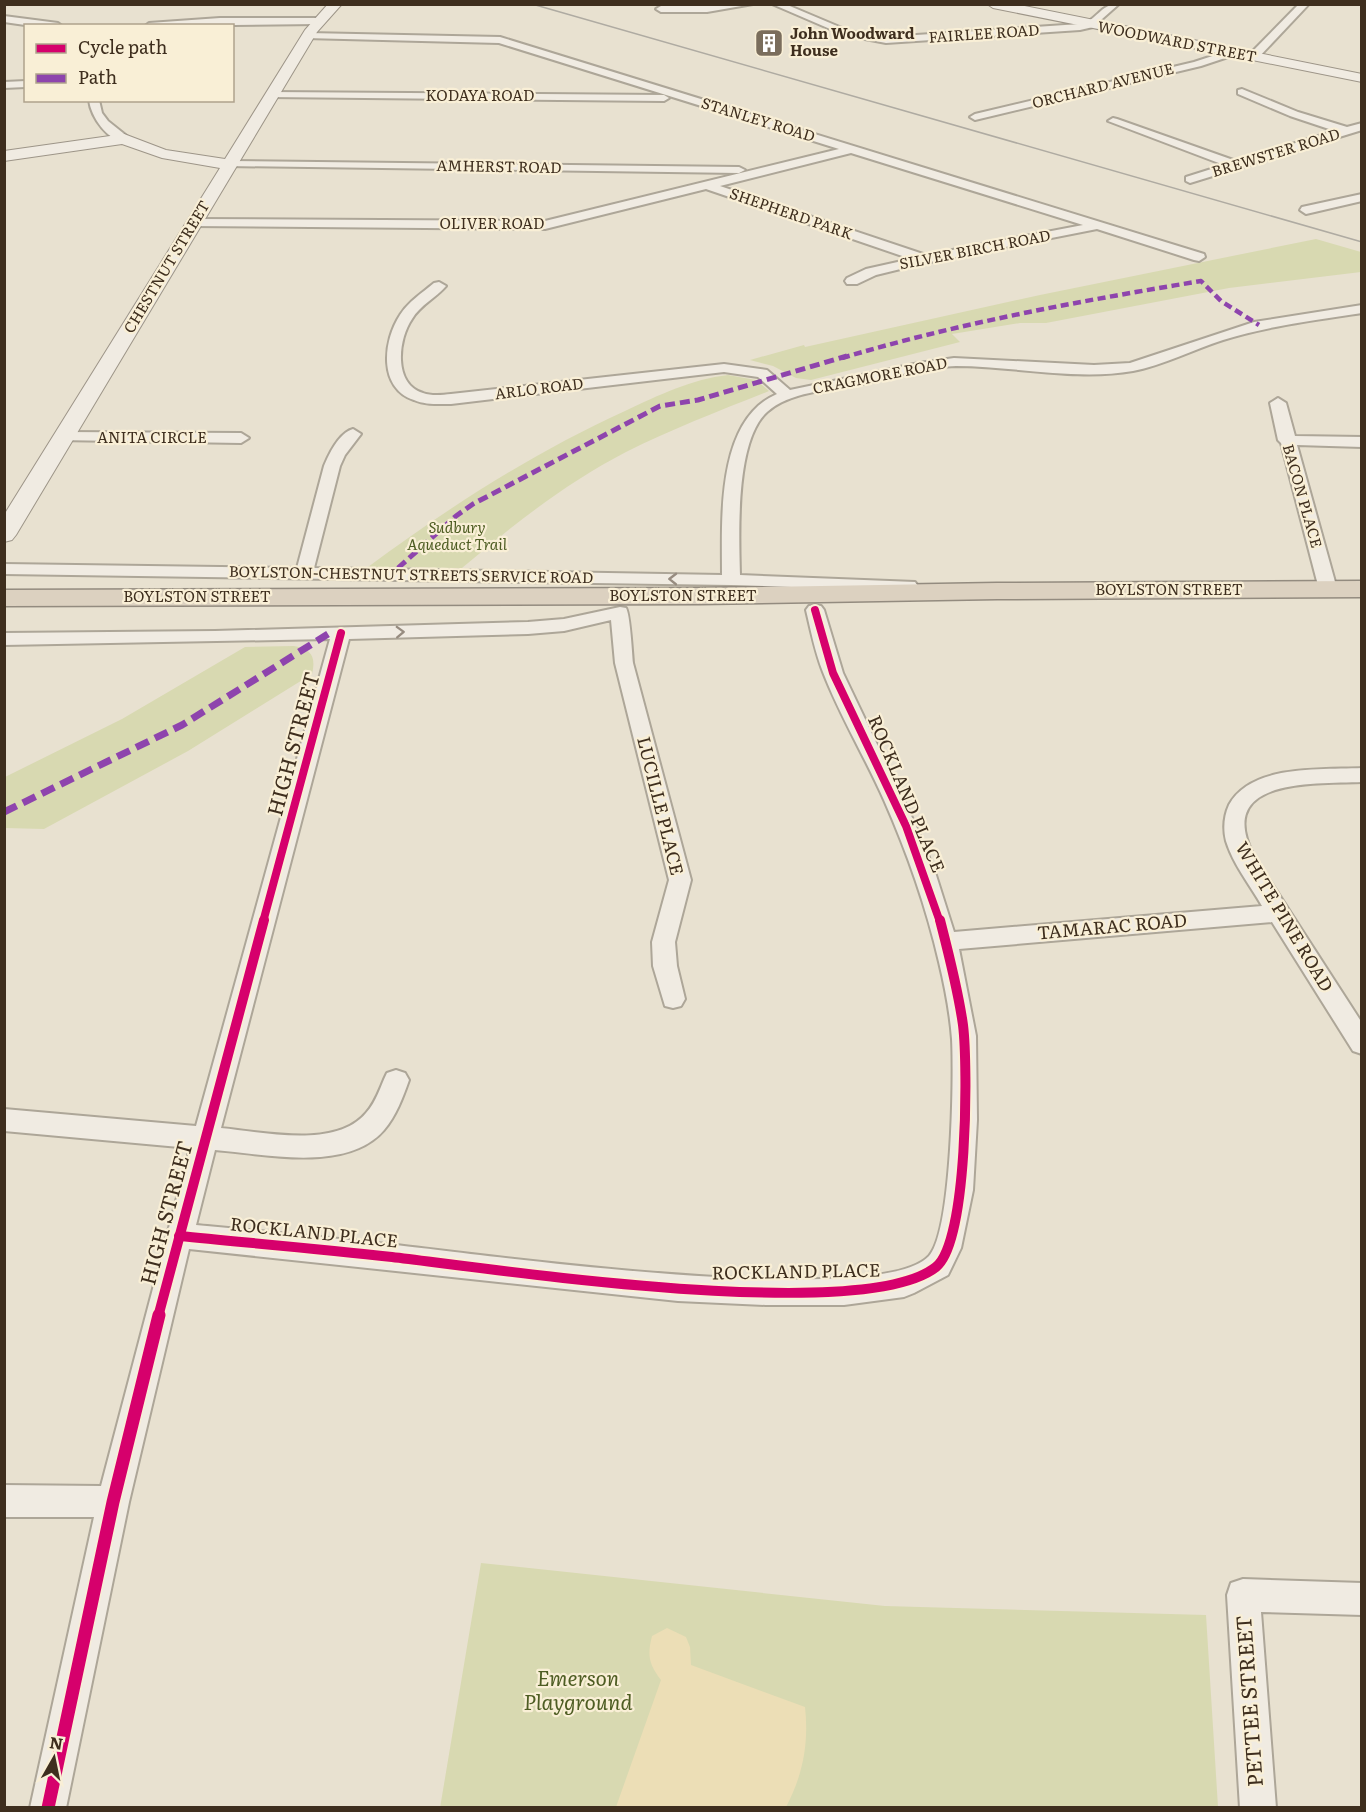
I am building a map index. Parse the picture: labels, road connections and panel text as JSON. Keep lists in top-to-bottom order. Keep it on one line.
{"streets":{"highway":["BOYLSTON STREET"],"main road":["WOODWARD STREET","CHESTNUT STREET"],"street":["FAIRLEE ROAD","ORCHARD AVENUE","KODAYA ROAD","STANLEY ROAD","BREWSTER ROAD","AMHERST ROAD","SHEPHERD PARK","OLIVER ROAD","SILVER BIRCH ROAD","CRAGMORE ROAD","ARLO ROAD","ANITA CIRCLE","BACON PLACE","BOYLSTON-CHESTNUT STREETS SERVICE ROAD","HIGH STREET","ROCKLAND PLACE","LUCILLE PLACE","WHITE PINE ROAD","TAMARAC ROAD","PETTEE STREET"]},"crossings":[["FAIRLEE ROAD","WOODWARD STREET"],["WOODWARD STREET","ORCHARD AVENUE"],["KODAYA ROAD","STANLEY ROAD"],["KODAYA ROAD","CHESTNUT STREET"],["STANLEY ROAD","OLIVER ROAD"],["STANLEY ROAD","SILVER BIRCH ROAD"],["STANLEY ROAD","CHESTNUT STREET"],["AMHERST ROAD","SHEPHERD PARK"],["AMHERST ROAD","OLIVER ROAD"],["AMHERST ROAD","CHESTNUT STREET"],["SHEPHERD PARK","OLIVER ROAD"],["SHEPHERD PARK","SILVER BIRCH ROAD"],["OLIVER ROAD","CHESTNUT STREET"],["CHESTNUT STREET","ANITA CIRCLE"],["CRAGMORE ROAD","ARLO ROAD"],["CRAGMORE ROAD","BOYLSTON-CHESTNUT STREETS SERVICE ROAD"],["BACON PLACE","BOYLSTON STREET"],["BOYLSTON-CHESTNUT STREETS SERVICE ROAD","BOYLSTON STREET"],["BOYLSTON STREET","ROCKLAND PLACE"],["BOYLSTON STREET","LUCILLE PLACE"],["HIGH STREET","ROCKLAND PLACE"],["ROCKLAND PLACE","TAMARAC ROAD"],["WHITE PINE ROAD","TAMARAC ROAD"]],"parks":["Sudbury Aqueduct Trail","Emerson Playground"],"places":{"building":["John Woodward House"]},"legend":["Cycle path","Path"],"north":"top"}
